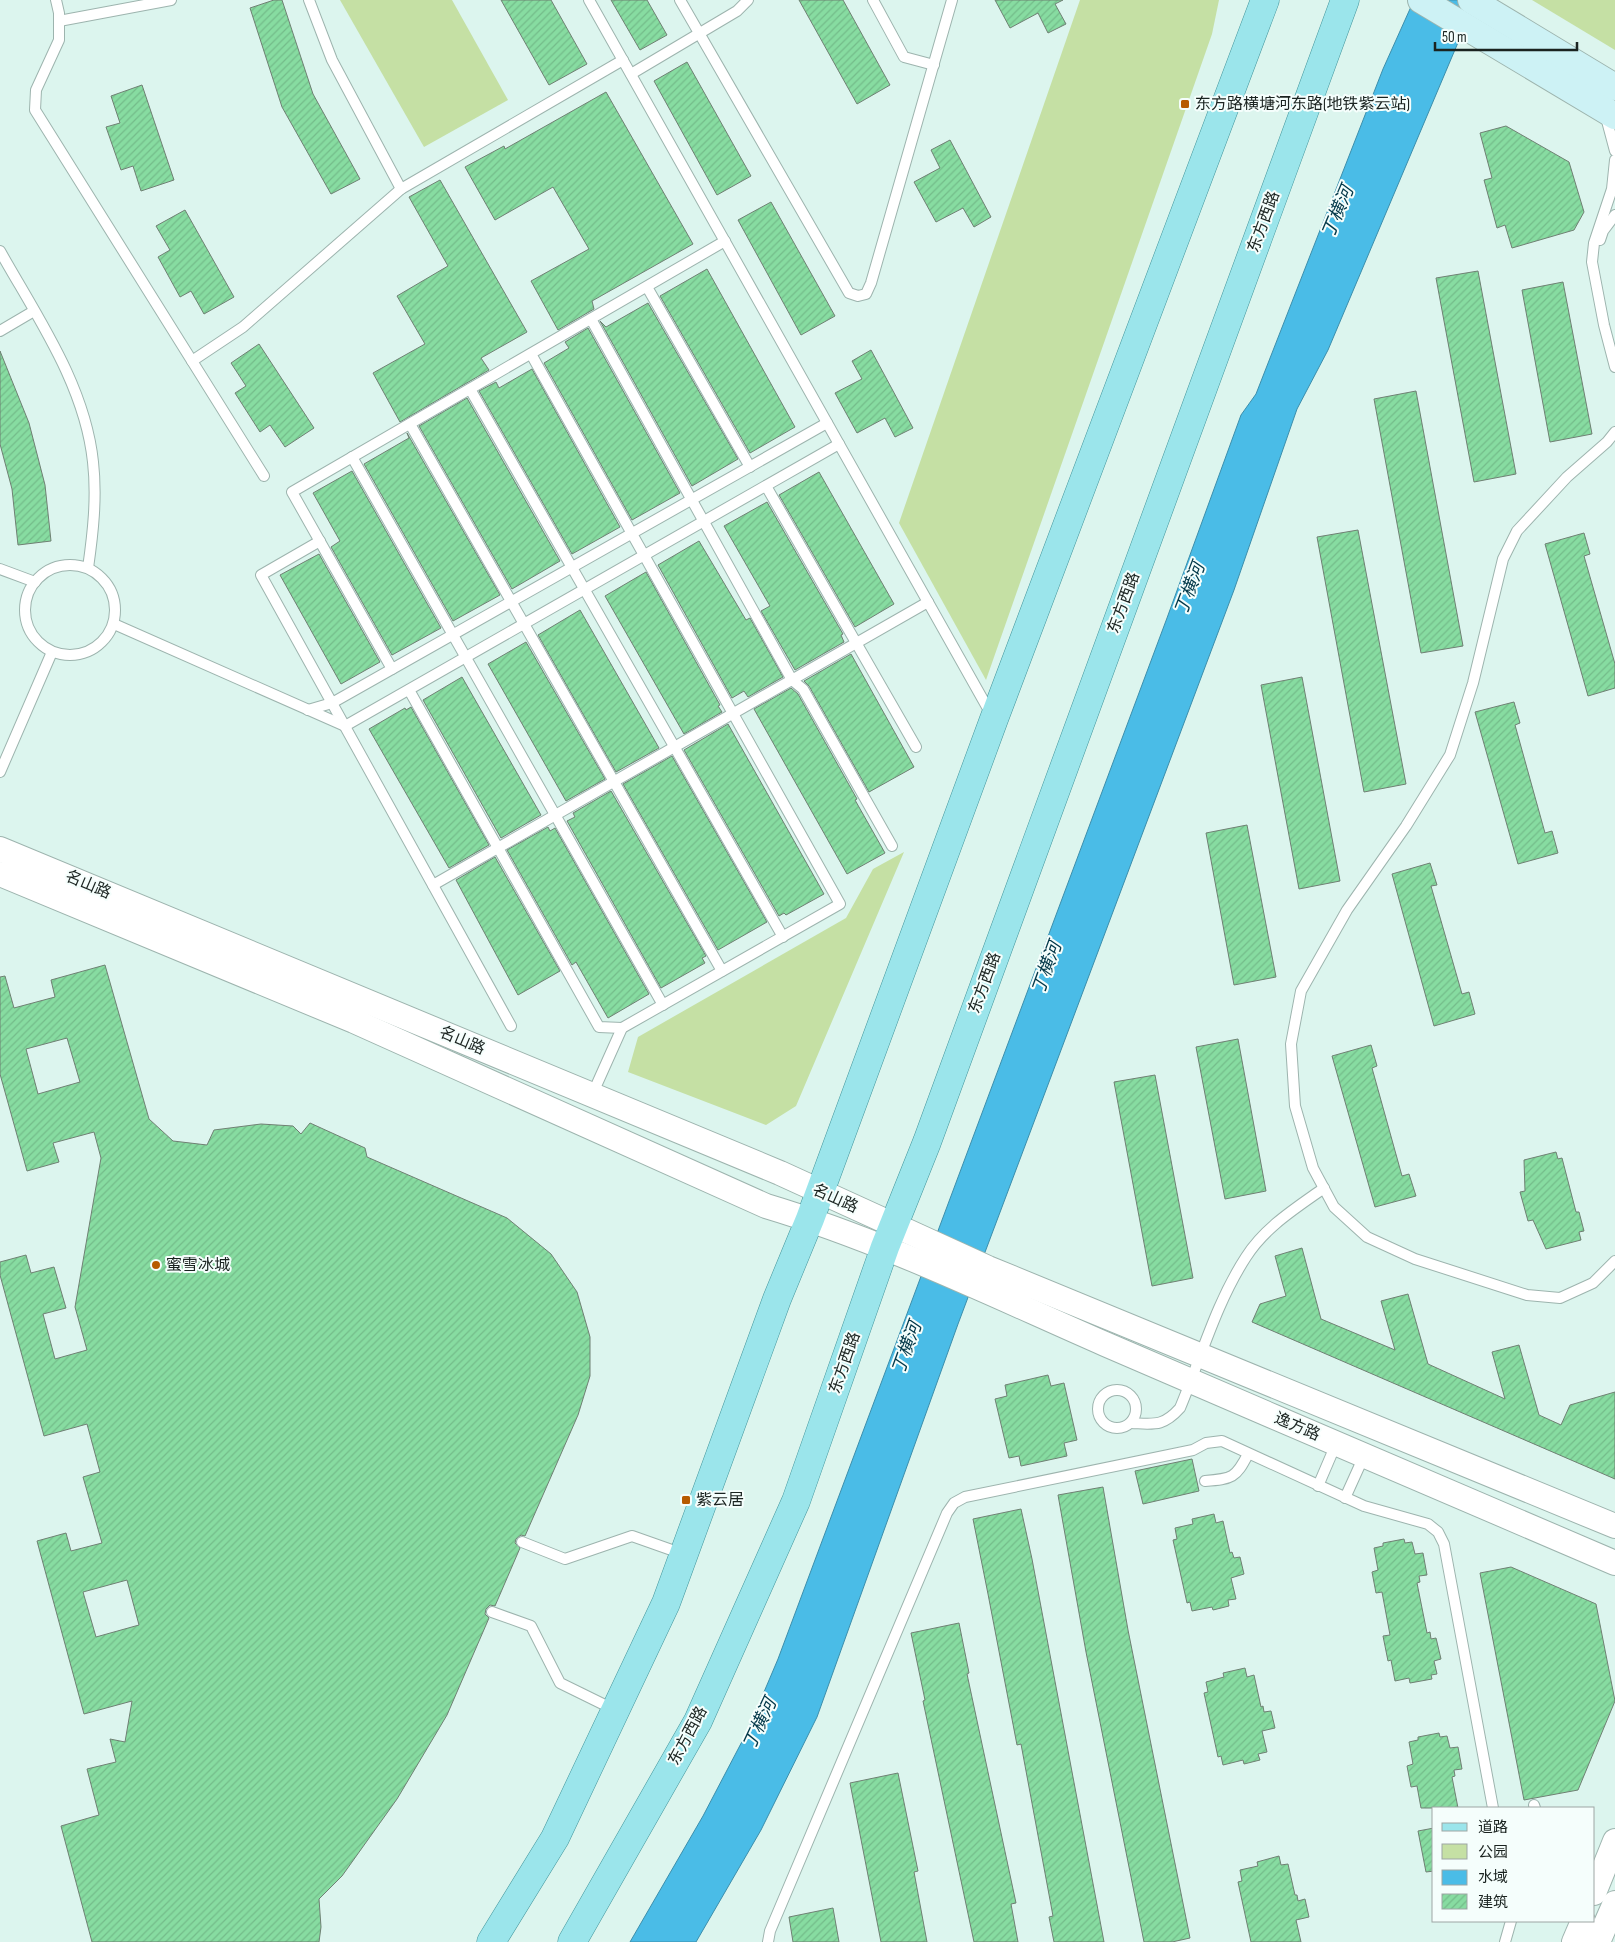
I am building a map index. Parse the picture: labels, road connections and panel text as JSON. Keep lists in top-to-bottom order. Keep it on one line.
{"streets":{"main road":["东方西路"],"street":["名山路","逸方路"]},"crossings":[["东方西路","名山路"],["名山路","逸方路"]],"water":["丁横河"],"places":{"transit":["东方路横塘河东路(地铁紫云站)","紫云居"],"other":["蜜雪冰城"]},"legend":["道路","公园","水域","建筑"],"scale_bar":"50 m"}
